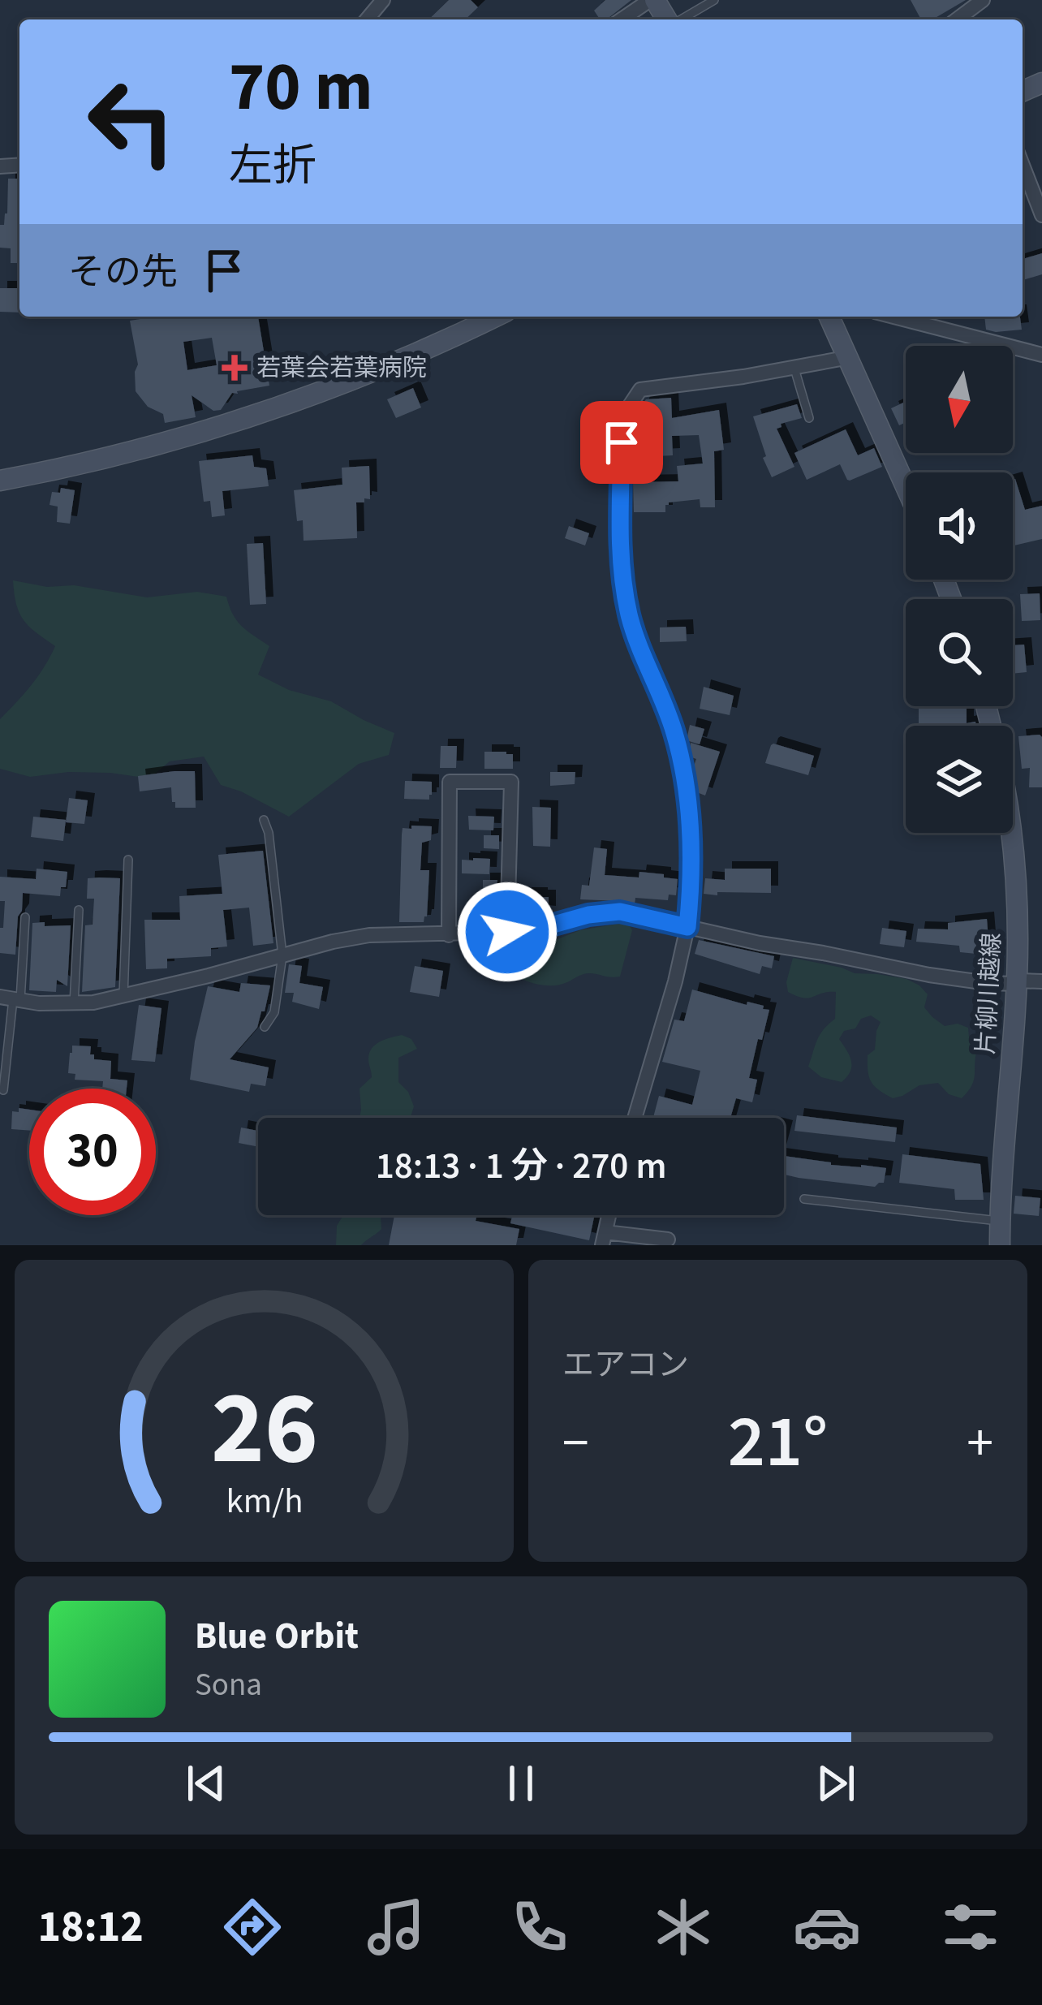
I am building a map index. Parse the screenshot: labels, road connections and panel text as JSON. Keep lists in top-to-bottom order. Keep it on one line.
{"streets":{"main road":["片柳川越線"]},"places":{"health":["若葉会若葉病院"]},"north":"bottom","page":{"turn":["70 m","左折"],"then":"その先","limit":"30","trip":"18:13 · 1 分 · 270 m","tile":"エアコン","heat":["−","21°","+"],"song":["Blue Orbit","Sona"],"tabs":"18:12","gauge":["26","km/h"]}}
